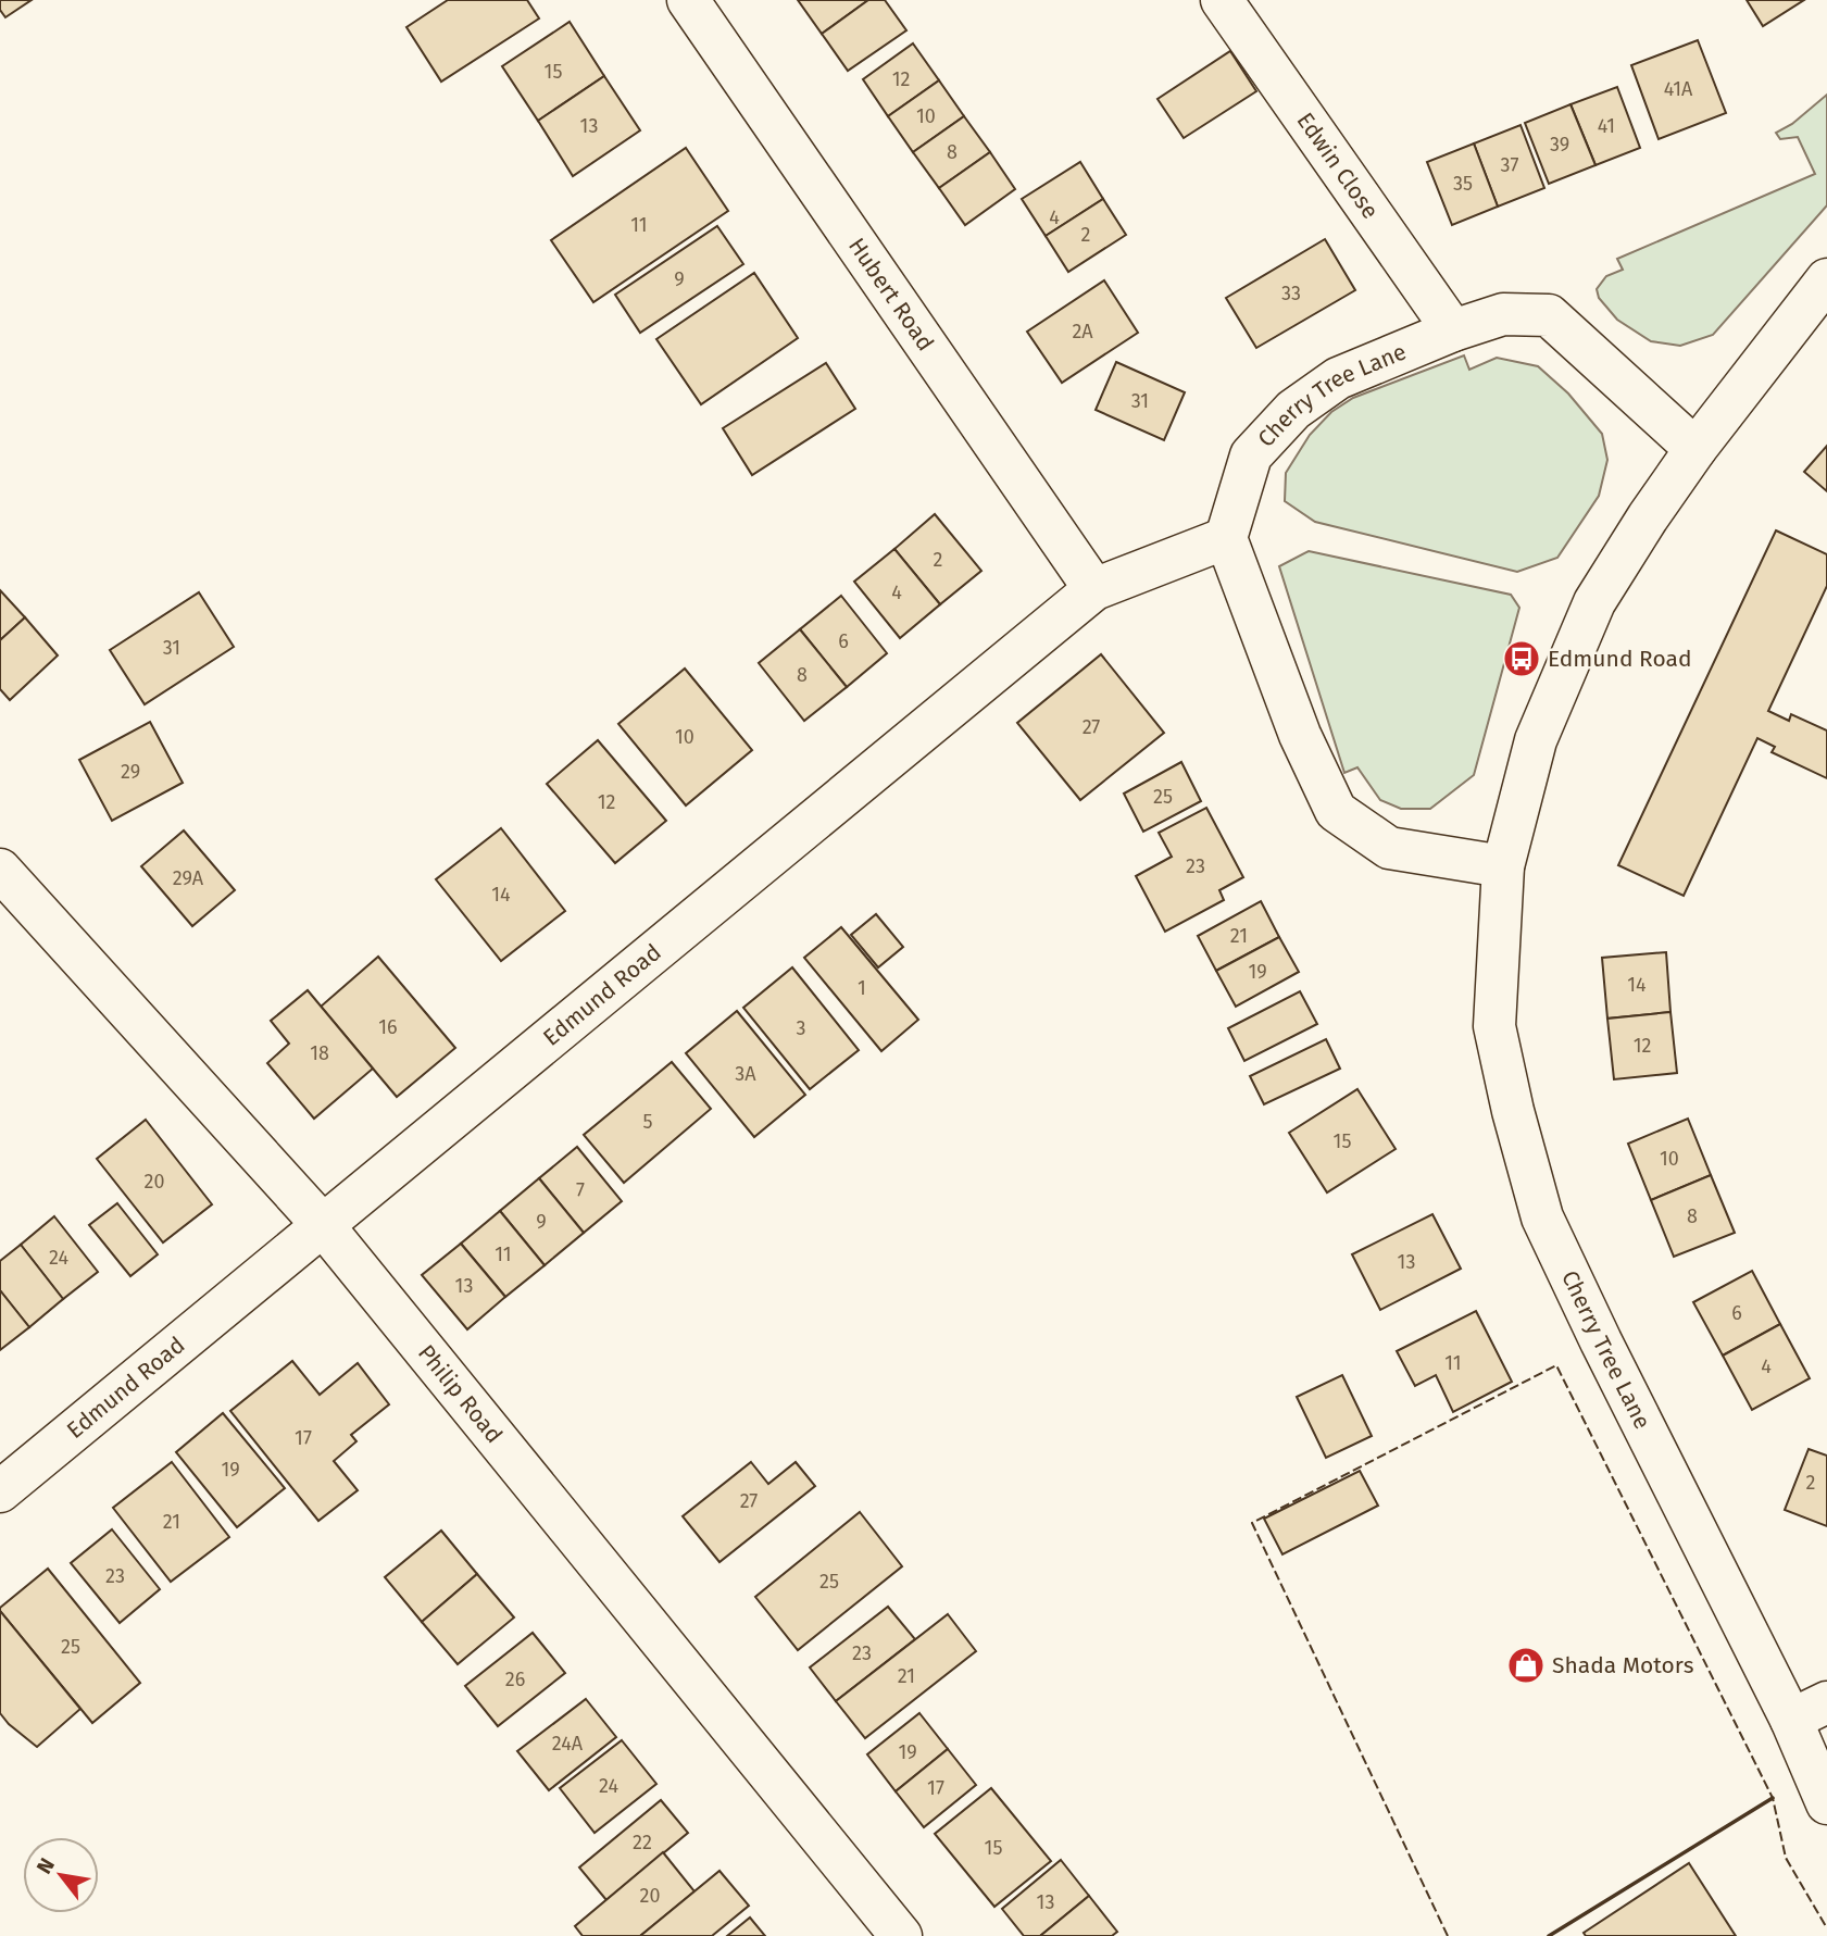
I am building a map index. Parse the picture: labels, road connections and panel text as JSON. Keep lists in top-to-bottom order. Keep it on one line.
{"streets":{"street":["Edwin Close","Hubert Road","Cherry Tree Lane","Edmund Road","Philip Road"]},"crossings":[["Edwin Close","Cherry Tree Lane"],["Hubert Road","Edmund Road"],["Cherry Tree Lane","Edmund Road"],["Edmund Road","Philip Road"]],"places":{"bus stop":["Edmund Road"],"shop":["Shada Motors"]},"house_numbers":["15","12","41A","10","13","41","39","8","37","35","4","11","2","9","33","2A","31","2","4","6","31","8","27","10","29","25","12","23","29A","14","21","19","14","1","16","3","12","18","3A","5","15","10","20","7","8","9","11","24","13","13","6","11","4","17","19","2","27","21","23","25","25","23","21","26","24A","19","24","17","22","15","20","13"],"north":"top left"}
